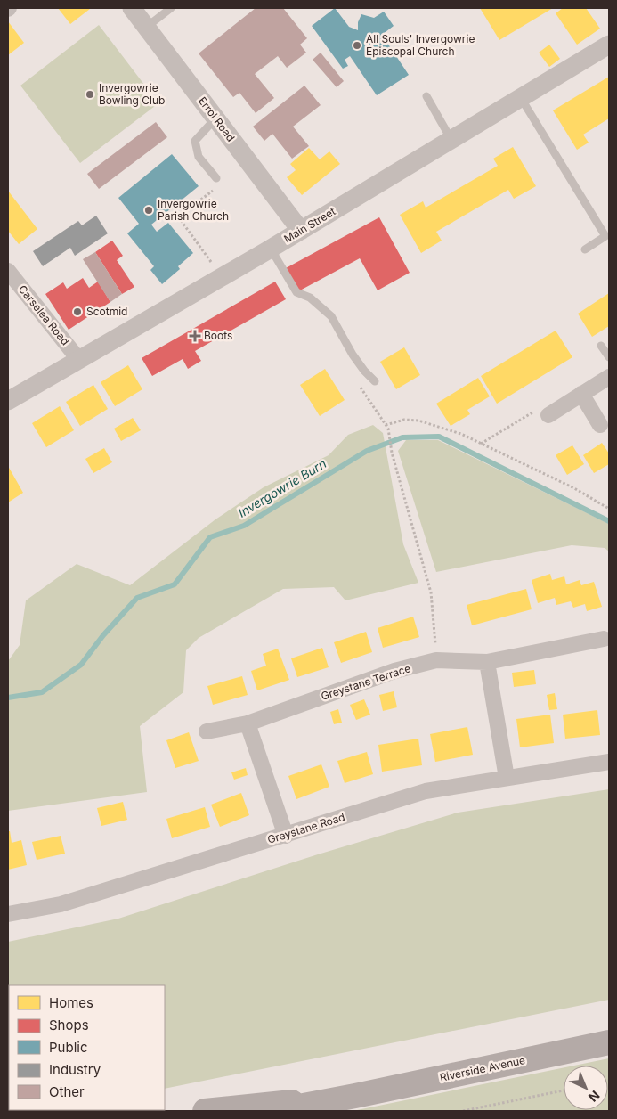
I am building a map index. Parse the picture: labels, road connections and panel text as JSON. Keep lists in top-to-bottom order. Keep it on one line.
{"streets":{"main road":["Riverside Avenue"],"street":["Errol Road","Main Street","Carselea Road","Greystane Terrace","Greystane Road"]},"crossings":[["Errol Road","Main Street"],["Main Street","Carselea Road"]],"water":["Invergowrie Burn"],"places":{"other":["All Souls' Invergowrie Episcopal Church","Invergowrie Bowling Club","Invergowrie Parish Church","Scotmid"],"health":["Boots"]},"legend":["Homes","Shops","Public","Industry","Other"],"north":"bottom right"}
